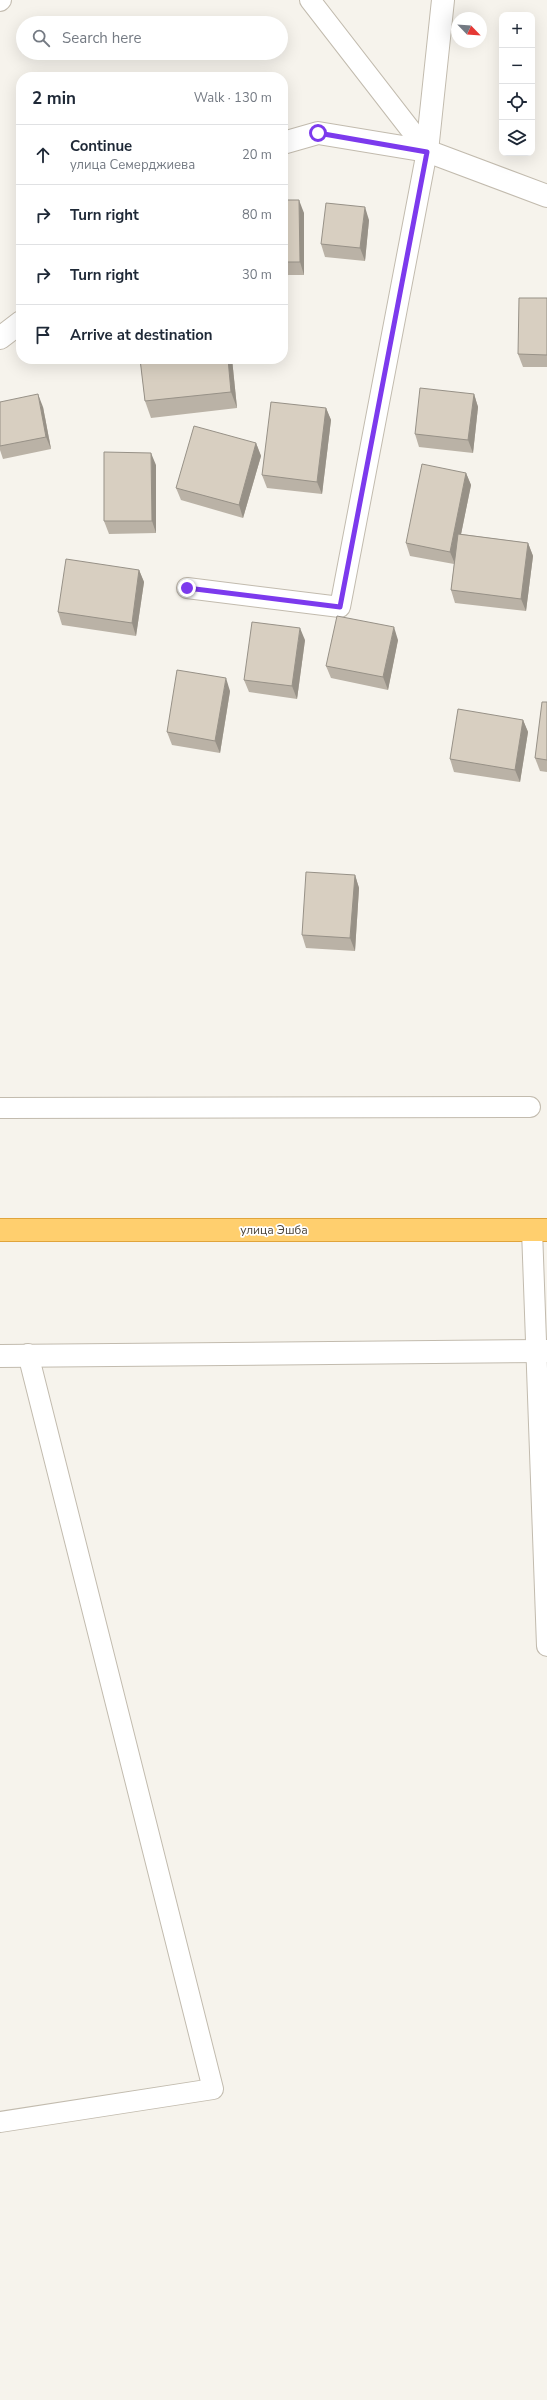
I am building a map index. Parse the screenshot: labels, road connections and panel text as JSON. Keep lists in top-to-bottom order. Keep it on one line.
{"streets":{"highway":["улица Эшба"]},"north":"bottom right","page":{"map_buttons":["+","−"],"search":"Search here","heading":["2 min","Walk · 130 m"],"list":[["Continue","улица Семерджиева","20 m"],["Turn right","80 m"],["Turn right","30 m"],"Arrive at destination"]}}
